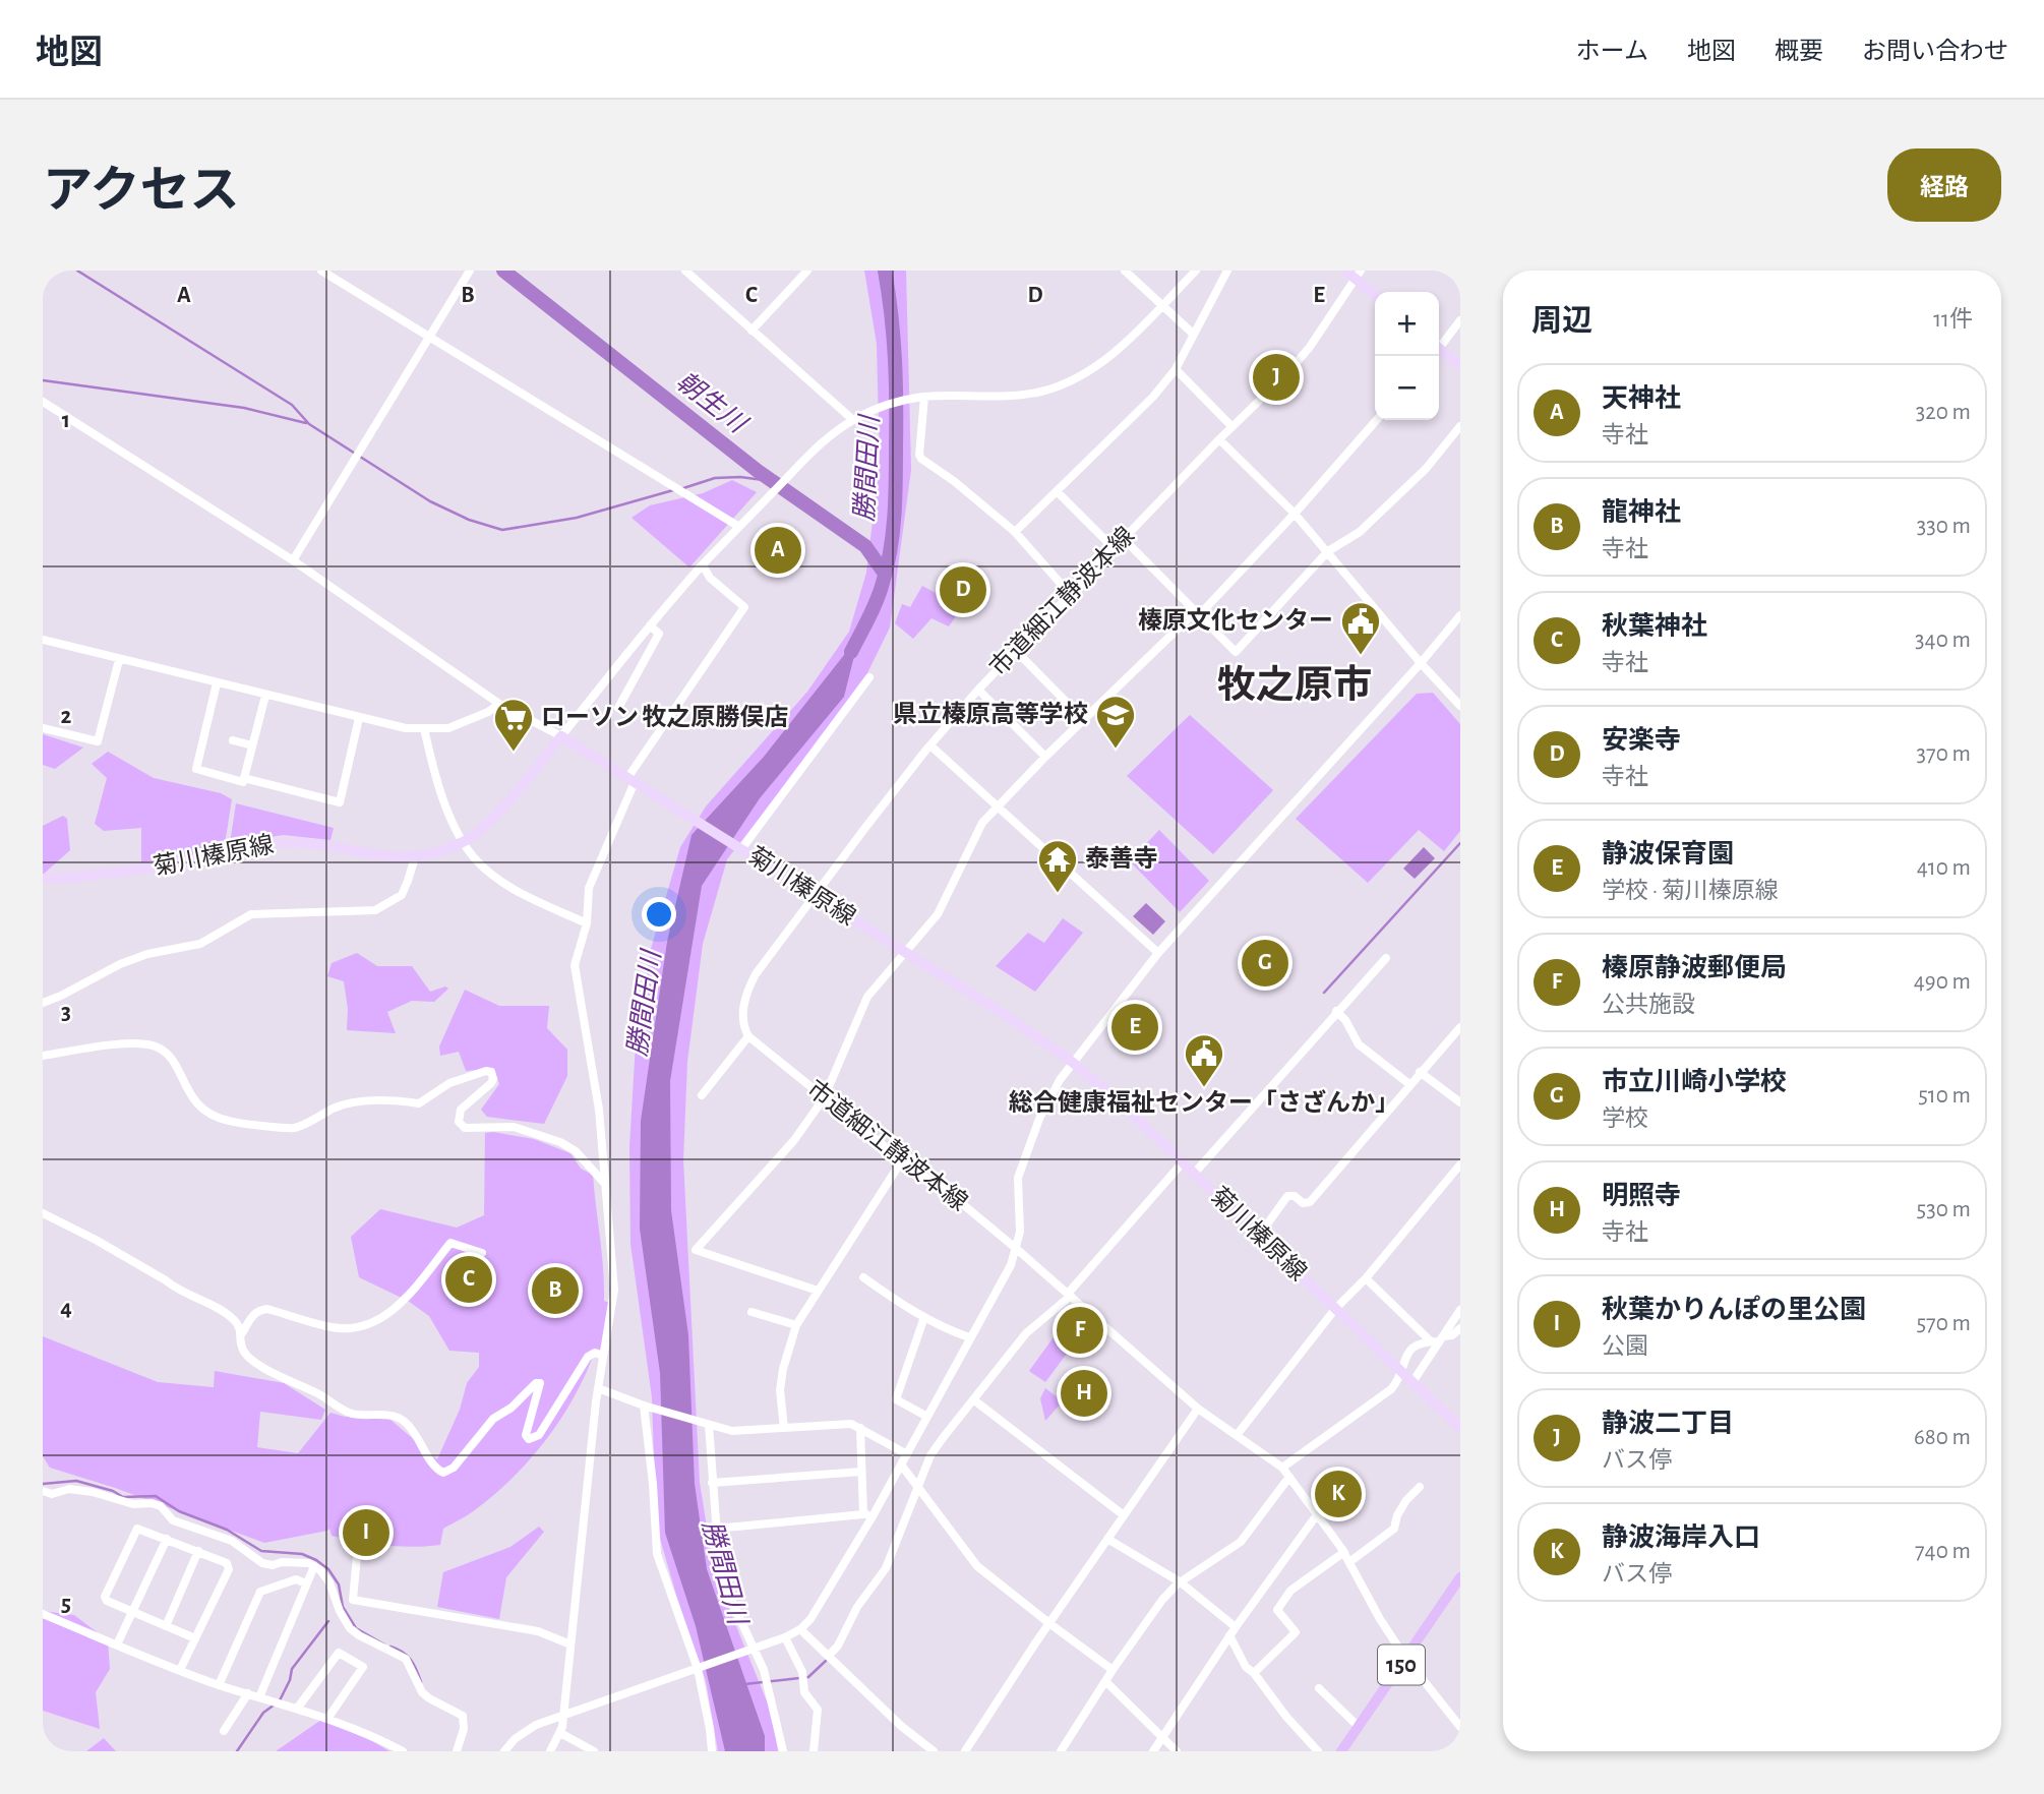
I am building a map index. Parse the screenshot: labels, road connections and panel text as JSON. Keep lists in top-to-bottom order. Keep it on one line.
{"streets":{"highway":["150"],"main road":["菊川榛原線"],"street":["市道細江静波本線"]},"crossings":[["市道細江静波本線","菊川榛原線"],["市道細江静波本線","150"]],"districts":["牧之原市"],"water":["朝生川","勝間田川"],"places":{"public building":["榛原文化センター","総合健康福祉センター「さざんか」"],"school or university":["県立榛原高等学校"],"supermarket":["ローソン 牧之原勝俣店"],"temple":["泰善寺"]},"page":{"header":"地図","nav":["ホーム","地図","概要","お問い合わせ"],"title":"アクセス","buttons":"経路","heading":["周辺","11件"],"map_buttons":["+","−"],"pins":["J","A","D","G","E","C","B","F","H","K","I"],"list":[{"mark":"A","name":"天神社","note":"寺社","value":"320 m"},{"mark":"B","name":"龍神社","note":"寺社","value":"330 m"},{"mark":"C","name":"秋葉神社","note":"寺社","value":"340 m"},{"mark":"D","name":"安楽寺","note":"寺社","value":"370 m"},{"mark":"E","name":"静波保育園","note":"学校 · 菊川榛原線","value":"410 m"},{"mark":"F","name":"榛原静波郵便局","note":"公共施設","value":"490 m"},{"mark":"G","name":"市立川崎小学校","note":"学校","value":"510 m"},{"mark":"H","name":"明照寺","note":"寺社","value":"530 m"},{"mark":"I","name":"秋葉かりんぽの里公園","note":"公園","value":"570 m"},{"mark":"J","name":"静波二丁目","note":"バス停","value":"680 m"},{"mark":"K","name":"静波海岸入口","note":"バス停","value":"740 m"}]},"grid":{"columns":["A","B","C","D","E"],"rows":["1","2","3","4","5"]}}
